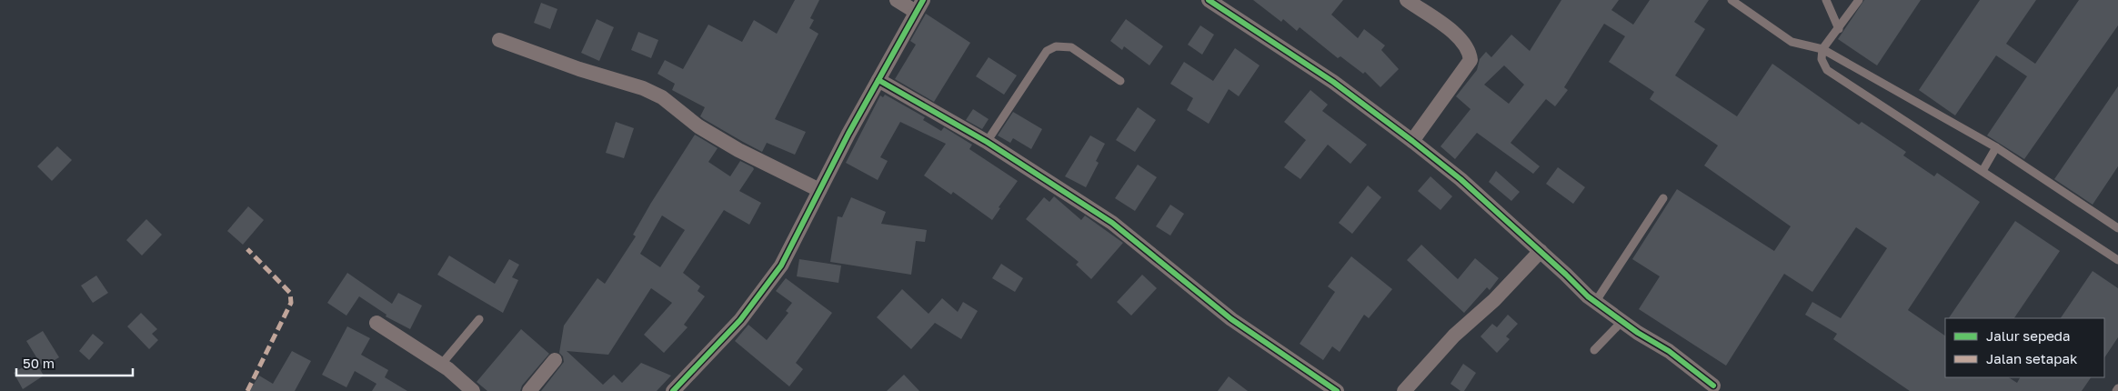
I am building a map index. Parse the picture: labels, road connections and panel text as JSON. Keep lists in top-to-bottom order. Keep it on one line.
{"legend":["Jalur sepeda","Jalan setapak"],"scale_bar":"50 m"}
